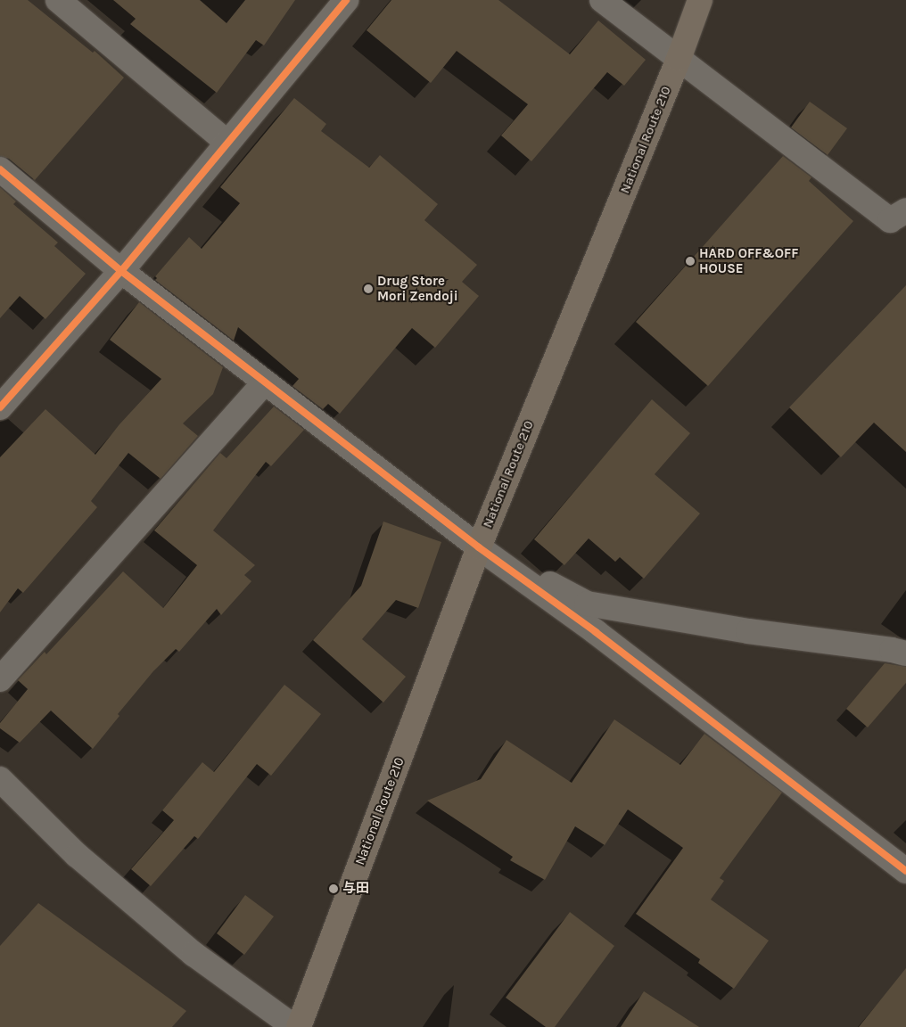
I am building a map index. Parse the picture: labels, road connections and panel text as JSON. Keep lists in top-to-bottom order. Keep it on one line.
{"streets":{"highway":["National Route 210"]},"places":["HARD OFF&OFF HOUSE","Drug Store Mori Zendoji","与田"]}
